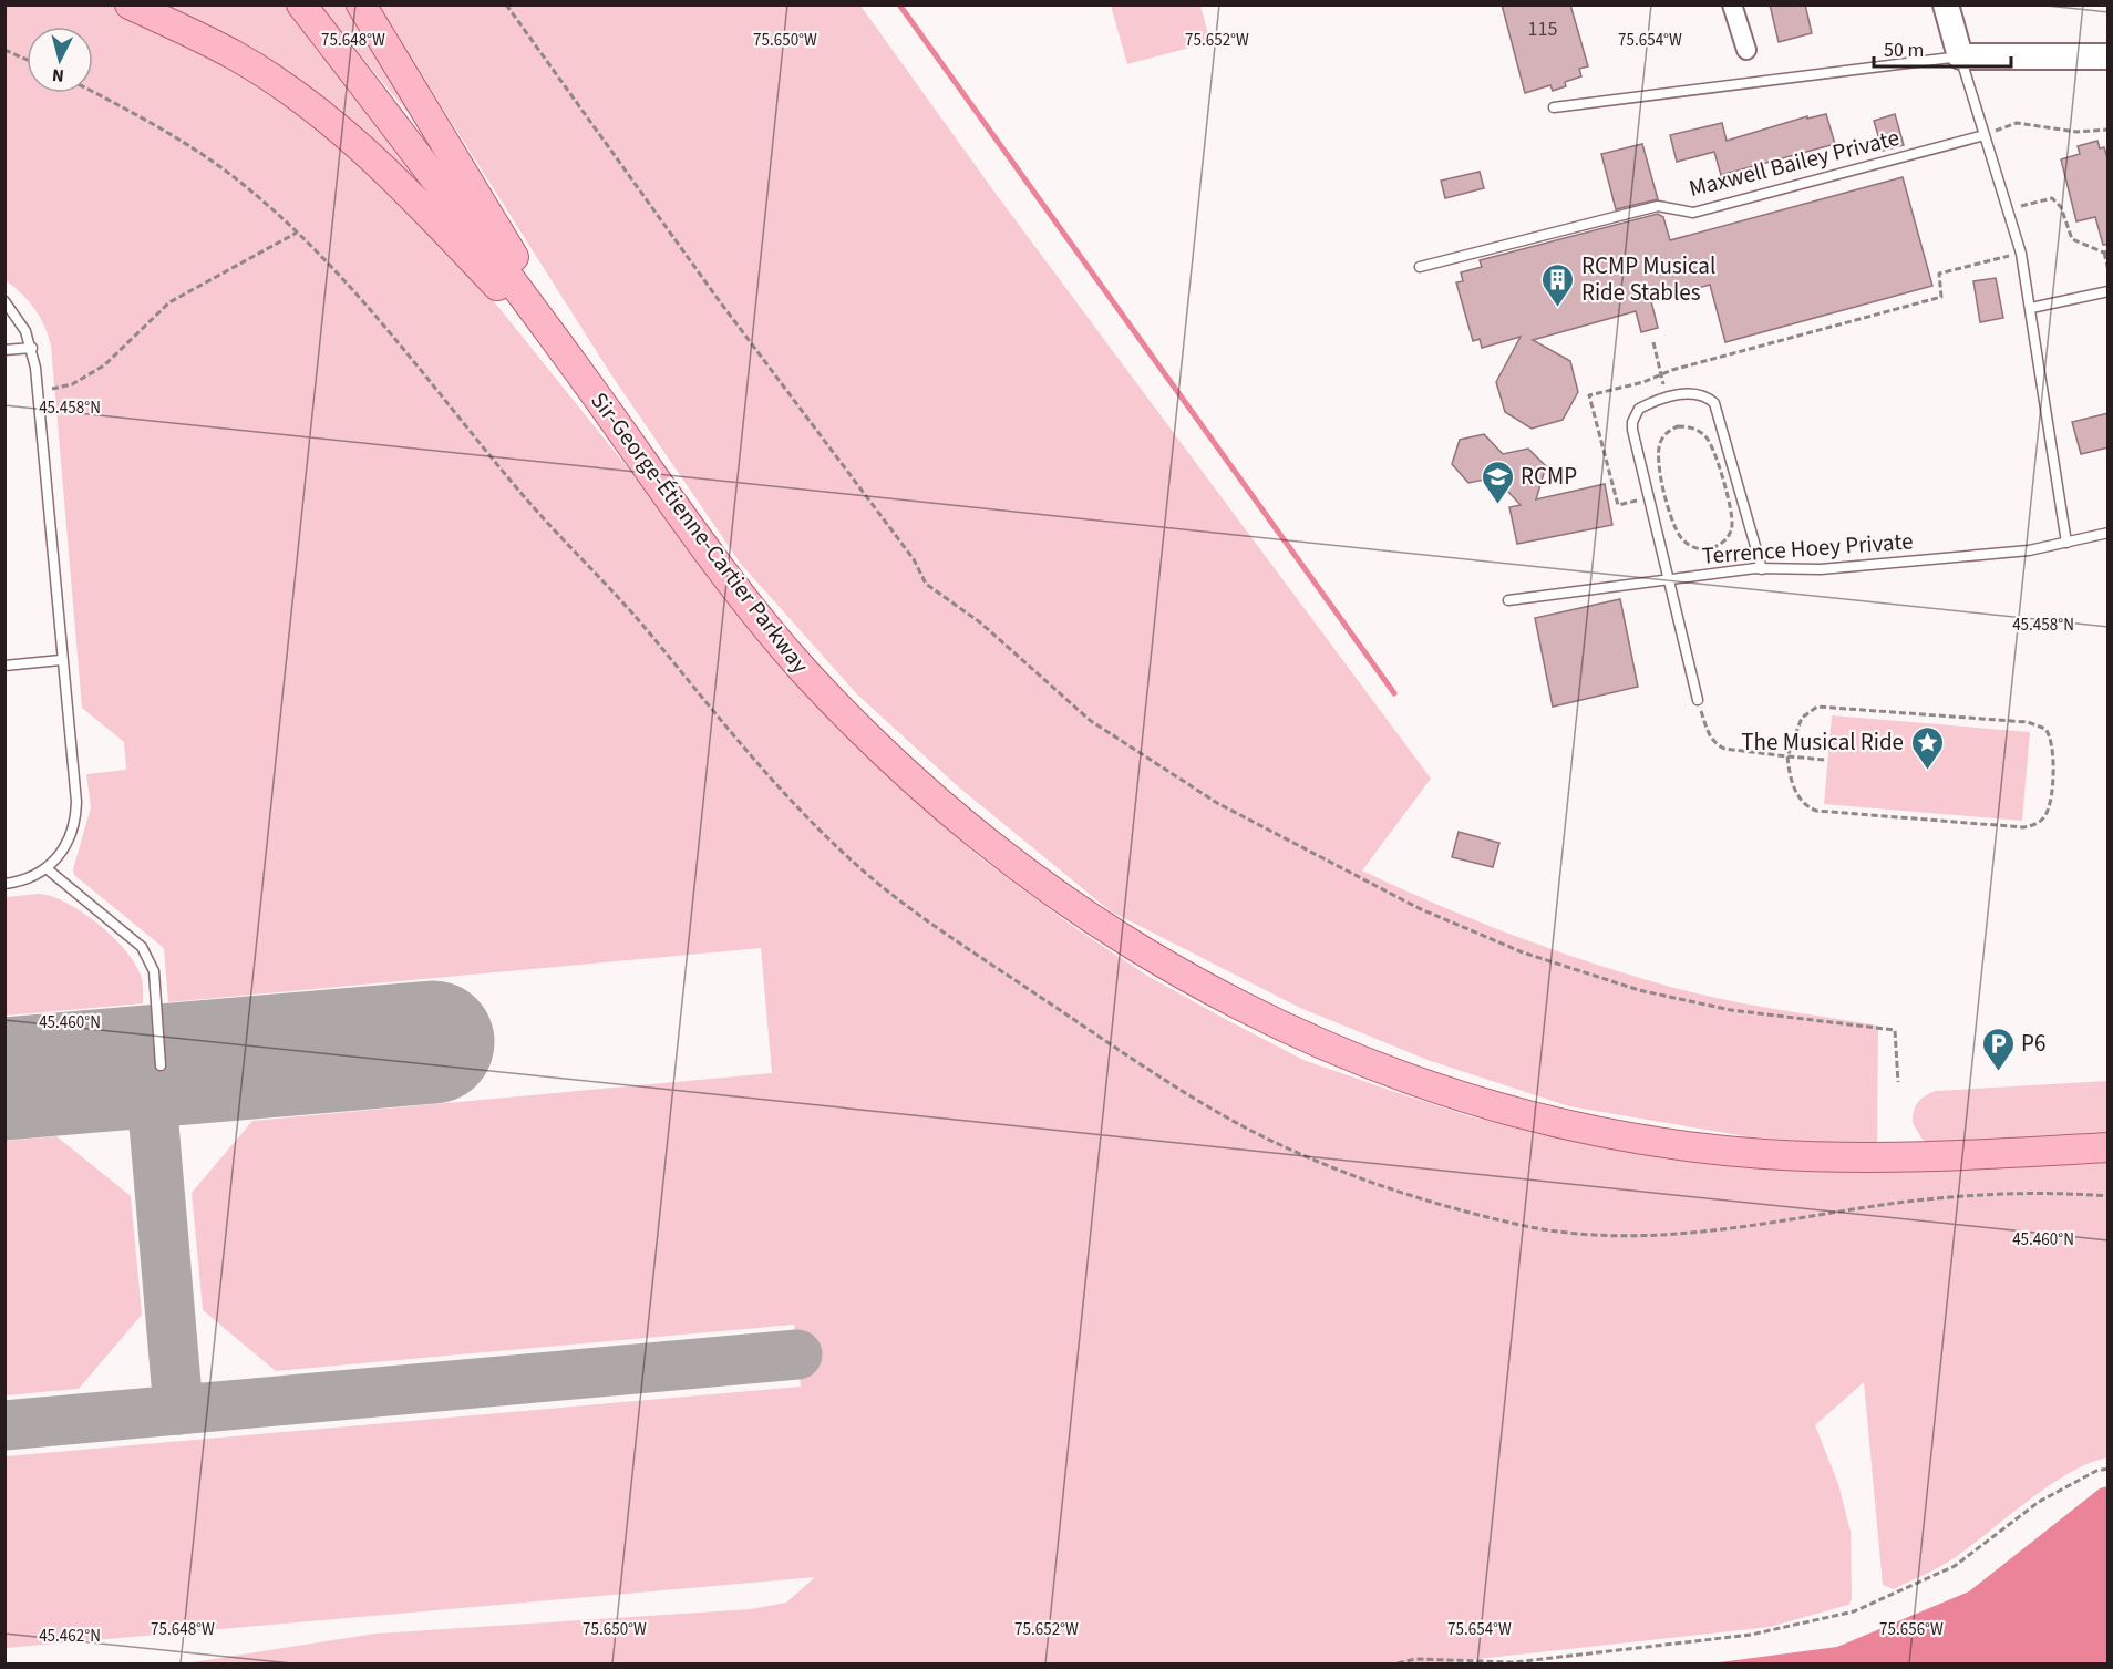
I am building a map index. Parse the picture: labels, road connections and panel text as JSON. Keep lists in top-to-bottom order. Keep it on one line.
{"streets":{"main road":["Sir-George-Étienne-Cartier Parkway"],"lane":["Maxwell Bailey Private","Terrence Hoey Private"]},"places":{"building":["RCMP Musical Ride Stables"],"school or university":["RCMP"],"place":["The Musical Ride"],"parking":["P6"]},"house_numbers":["115"],"scale_bar":"50 m","north":"bottom","coordinates":["75.648°W","75.650°W","75.652°W","75.654°W","45.458°N","45.460°N","75.656°W","45.462°N"]}
